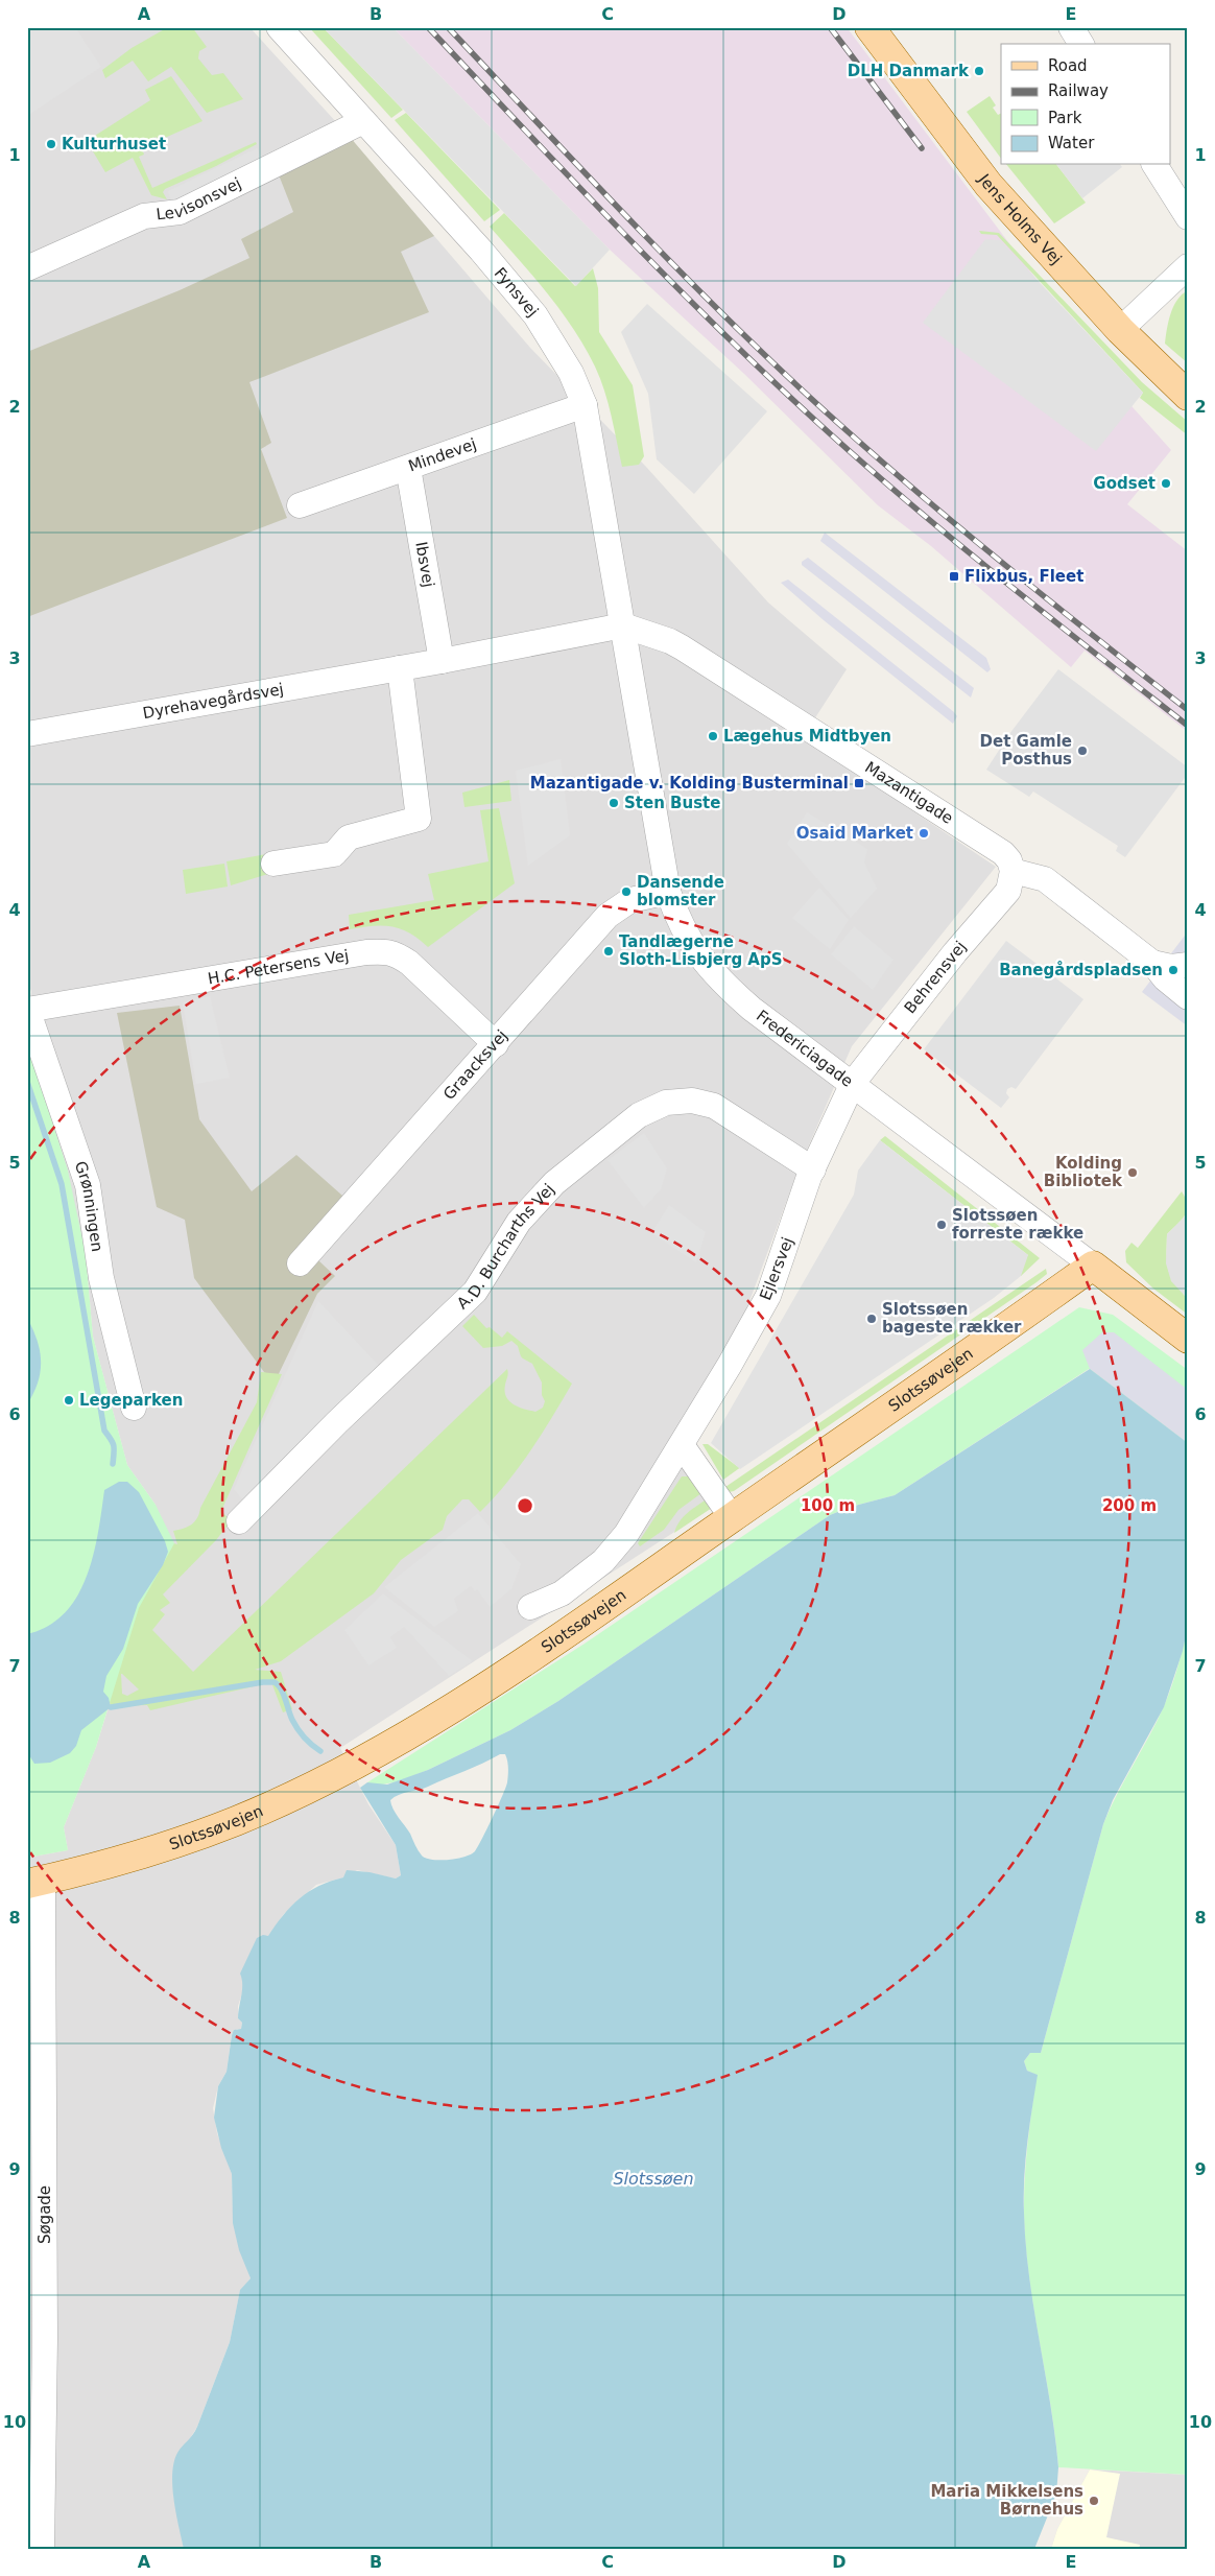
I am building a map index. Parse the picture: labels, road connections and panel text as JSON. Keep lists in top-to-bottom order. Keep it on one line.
{"streets":{"main road":["Jens Holms Vej","Fredericiagade","Slotssøvejen"],"street":["Levisonsvej","Fynsvej","Mindevej","Ibsvej","Dyrehavegårdsvej","Mazantigade","H.C. Petersens Vej","Behrensvej","Graacksvej","Grønningen","A.D. Burcharths Vej","Ejlersvej","Søgade"]},"crossings":[["Levisonsvej","Fynsvej"],["Fynsvej","Mindevej"],["Fynsvej","Dyrehavegårdsvej"],["Fynsvej","Mazantigade"],["Fynsvej","Fredericiagade"],["Mindevej","Ibsvej"],["Ibsvej","Dyrehavegårdsvej"],["Dyrehavegårdsvej","Mazantigade"],["Dyrehavegårdsvej","Fredericiagade"],["Mazantigade","Behrensvej"],["Mazantigade","Fredericiagade"],["H.C. Petersens Vej","Graacksvej"],["H.C. Petersens Vej","Grønningen"],["Behrensvej","Fredericiagade"],["Behrensvej","Ejlersvej"],["Fredericiagade","Graacksvej"],["Fredericiagade","Ejlersvej"],["Fredericiagade","Slotssøvejen"],["A.D. Burcharths Vej","Ejlersvej"],["Slotssøvejen","Søgade"]],"water":["Slotssøen"],"places":{"other":["DLH Danmark","Kulturhuset","Godset","Lægehus Midtbyen","Det Gamle Posthus","Sten Buste","Osaid Market","Dansende blomster","Tandlægerne Sloth-Lisbjerg ApS","Banegårdspladsen","Kolding Bibliotek","Slotssøen forreste række","Slotssøen bageste rækker","Legeparken","Maria Mikkelsens Børnehus"],"transit":["Flixbus, Fleet","Mazantigade v. Kolding Busterminal"]},"legend":["Road","Railway","Park","Water"],"grid":{"columns":["A","B","C","D","E"],"rows":["1","2","3","4","5","6","7","8","9","10"]},"rings":["100 m","200 m"]}
